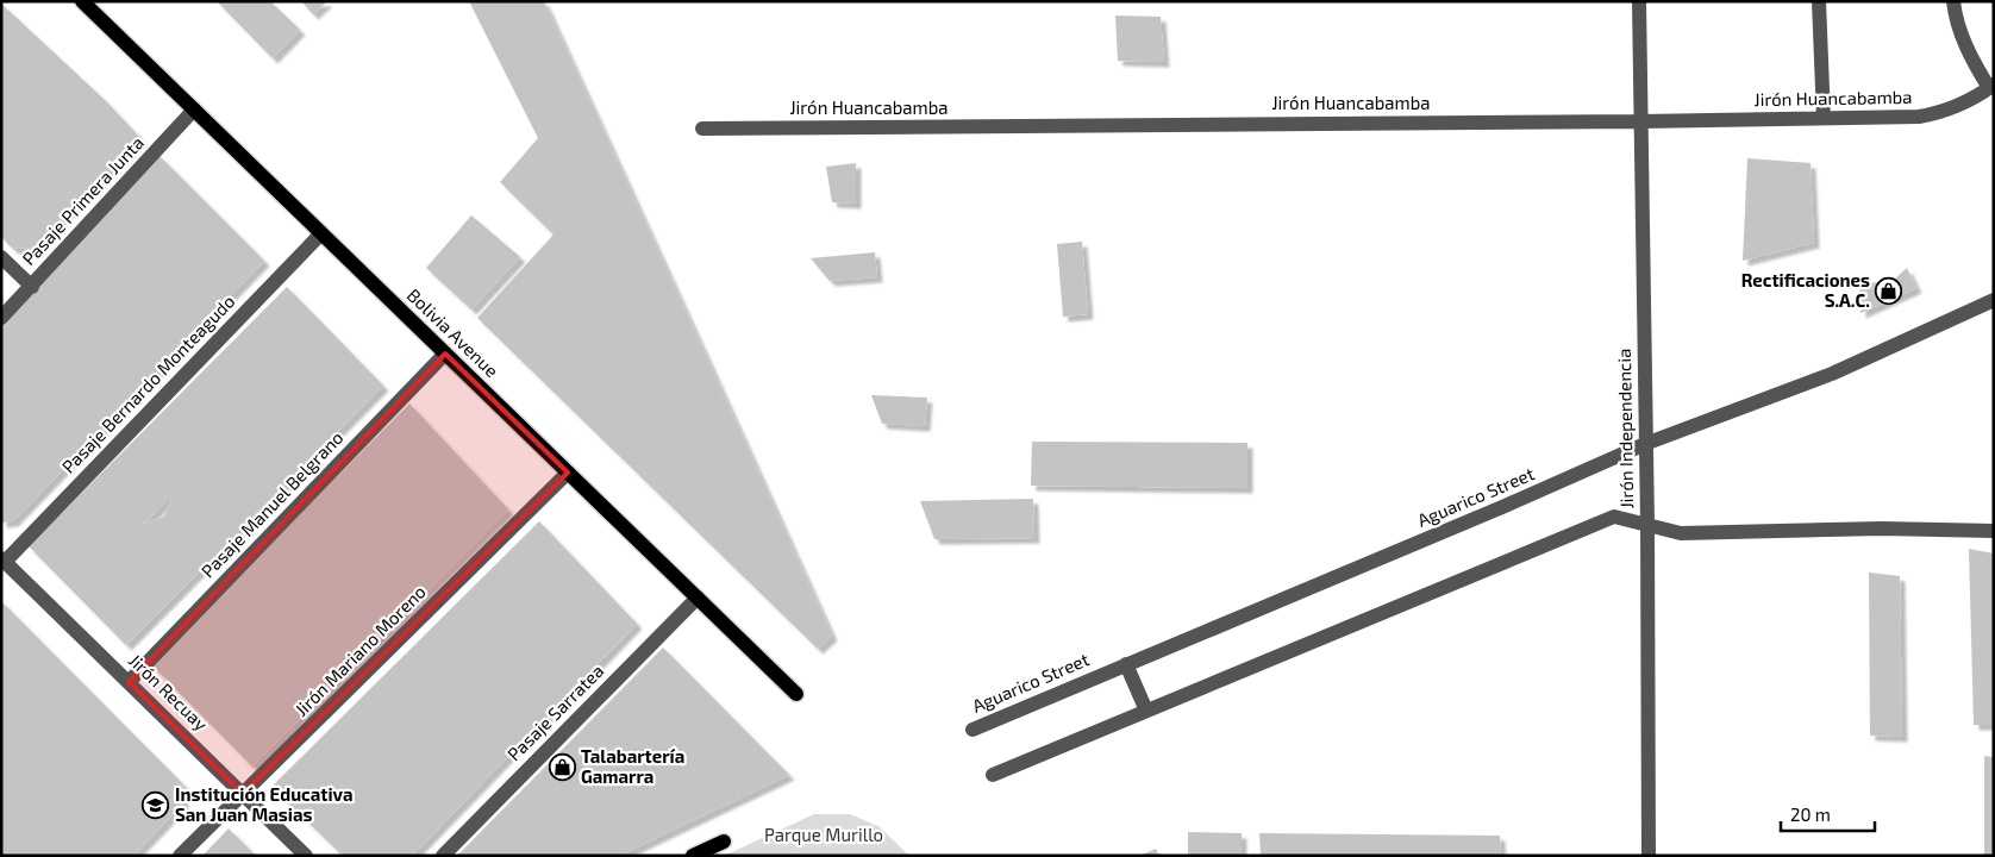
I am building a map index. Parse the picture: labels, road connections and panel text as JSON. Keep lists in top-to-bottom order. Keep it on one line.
{"streets":{"main road":["Bolivia Avenue"],"street":["Jirón Huancabamba","Pasaje Primera Junta","Pasaje Bernardo Monteagudo","Jirón Independencia","Aguarico Street","Pasaje Manuel Belgrano","Jirón Mariano Moreno","Jirón Recuay","Pasaje Sarratea"]},"crossings":[["Jirón Huancabamba","Jirón Independencia"],["Pasaje Primera Junta","Bolivia Avenue"],["Bolivia Avenue","Pasaje Bernardo Monteagudo"],["Bolivia Avenue","Pasaje Manuel Belgrano"],["Bolivia Avenue","Jirón Mariano Moreno"],["Bolivia Avenue","Pasaje Sarratea"],["Pasaje Bernardo Monteagudo","Jirón Recuay"],["Jirón Independencia","Aguarico Street"],["Pasaje Manuel Belgrano","Jirón Recuay"],["Jirón Mariano Moreno","Jirón Recuay"]],"parks":["Parque Murillo"],"places":{"shop":["Rectificaciones S.A.C.","Talabartería Gamarra"],"school or university":["Institución Educativa San Juan Masias"]},"scale_bar":"20 m"}
